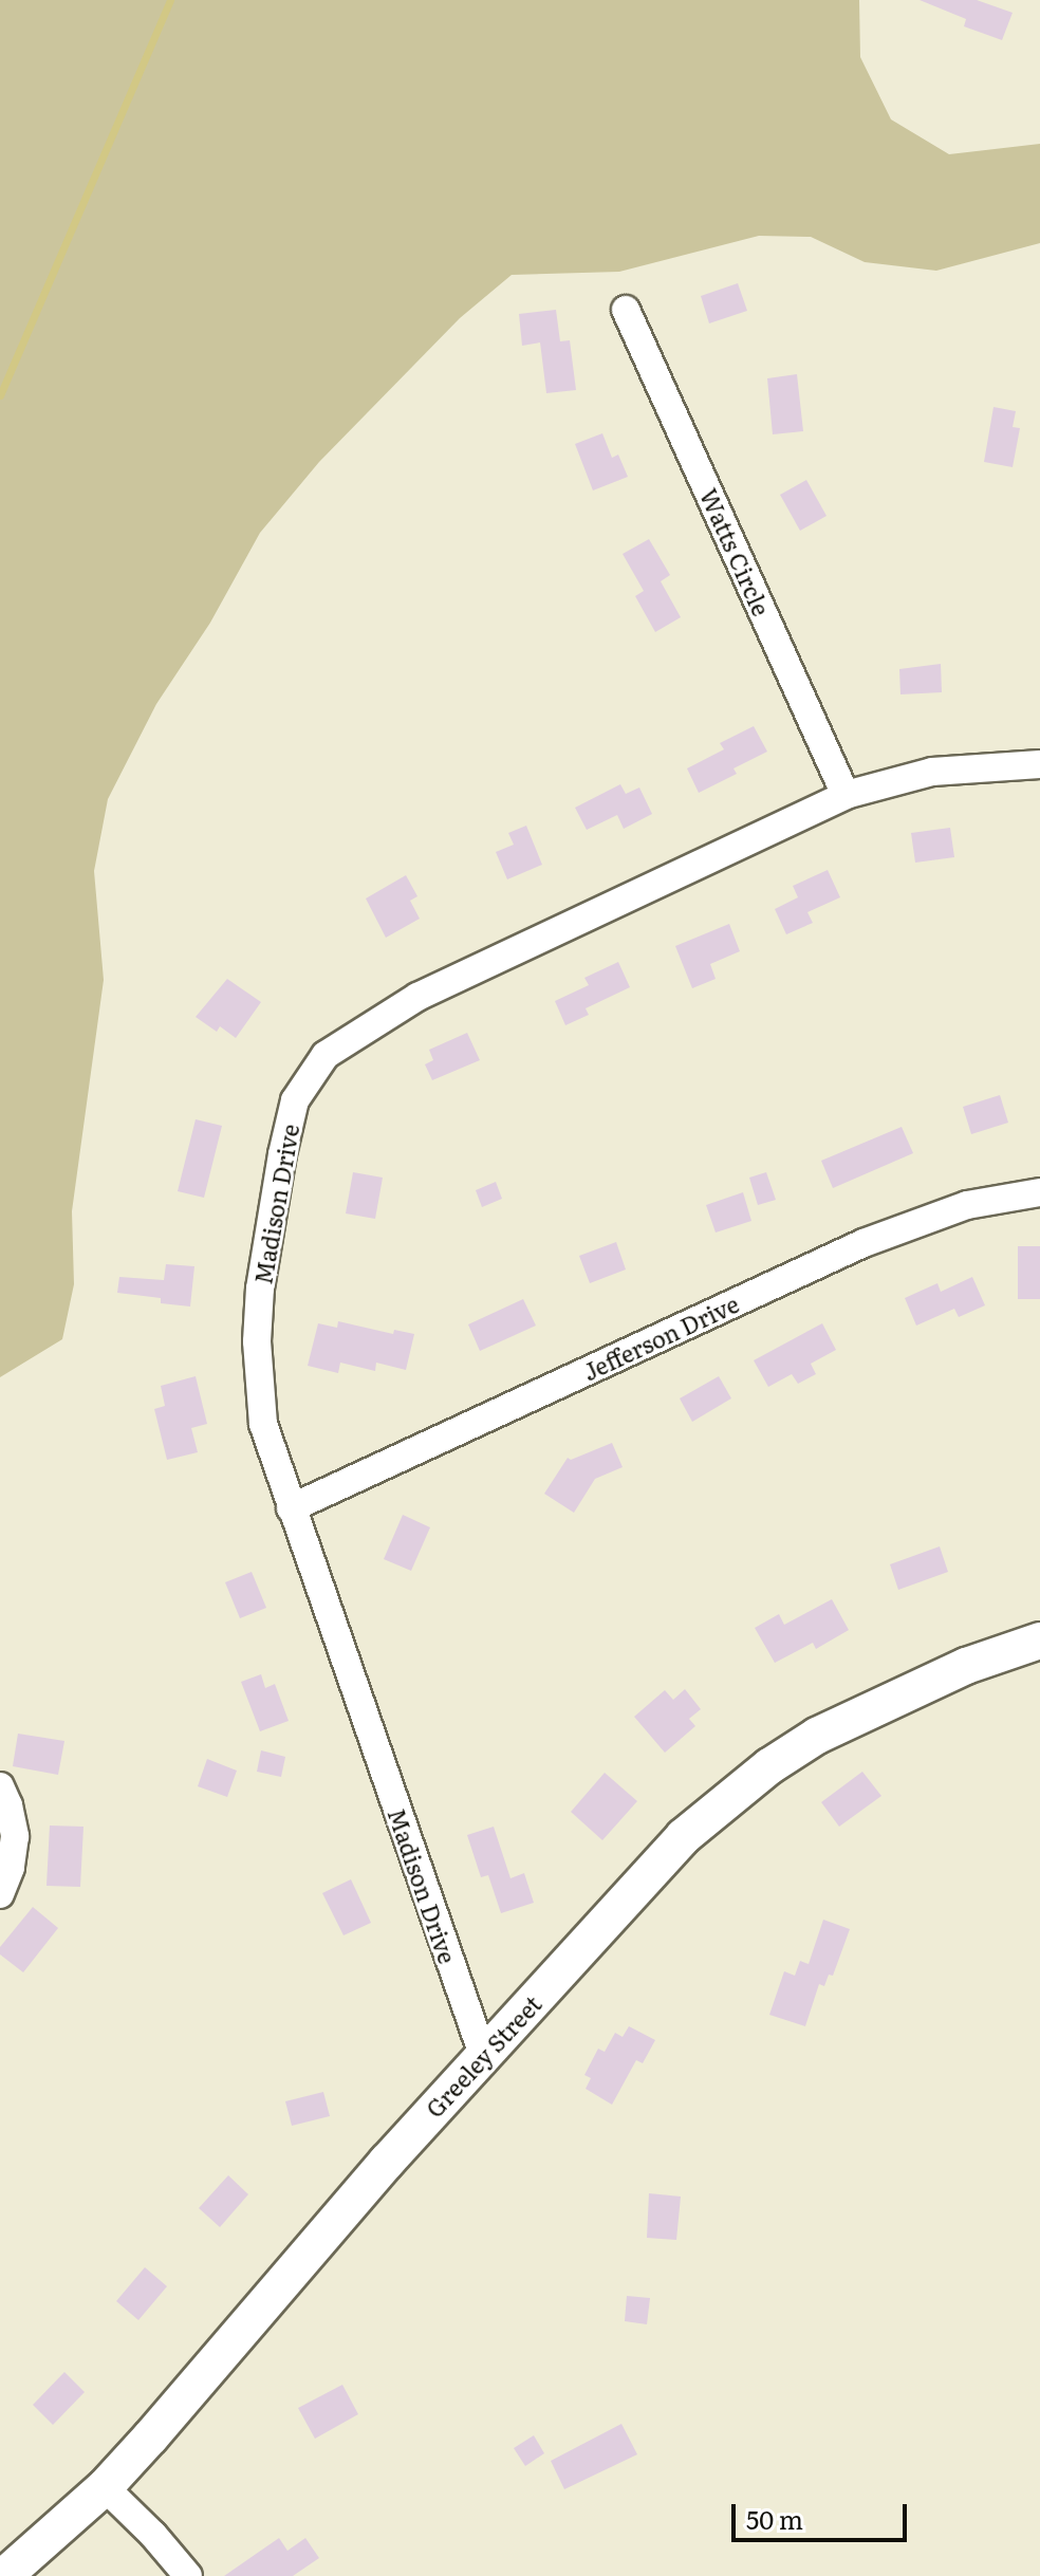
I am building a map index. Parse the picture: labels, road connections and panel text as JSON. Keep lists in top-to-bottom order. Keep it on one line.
{"streets":{"street":["Watts Circle","Madison Drive","Jefferson Drive","Greeley Street"]},"crossings":[["Watts Circle","Madison Drive"],["Madison Drive","Jefferson Drive"],["Madison Drive","Greeley Street"]],"scale_bar":"50 m"}
